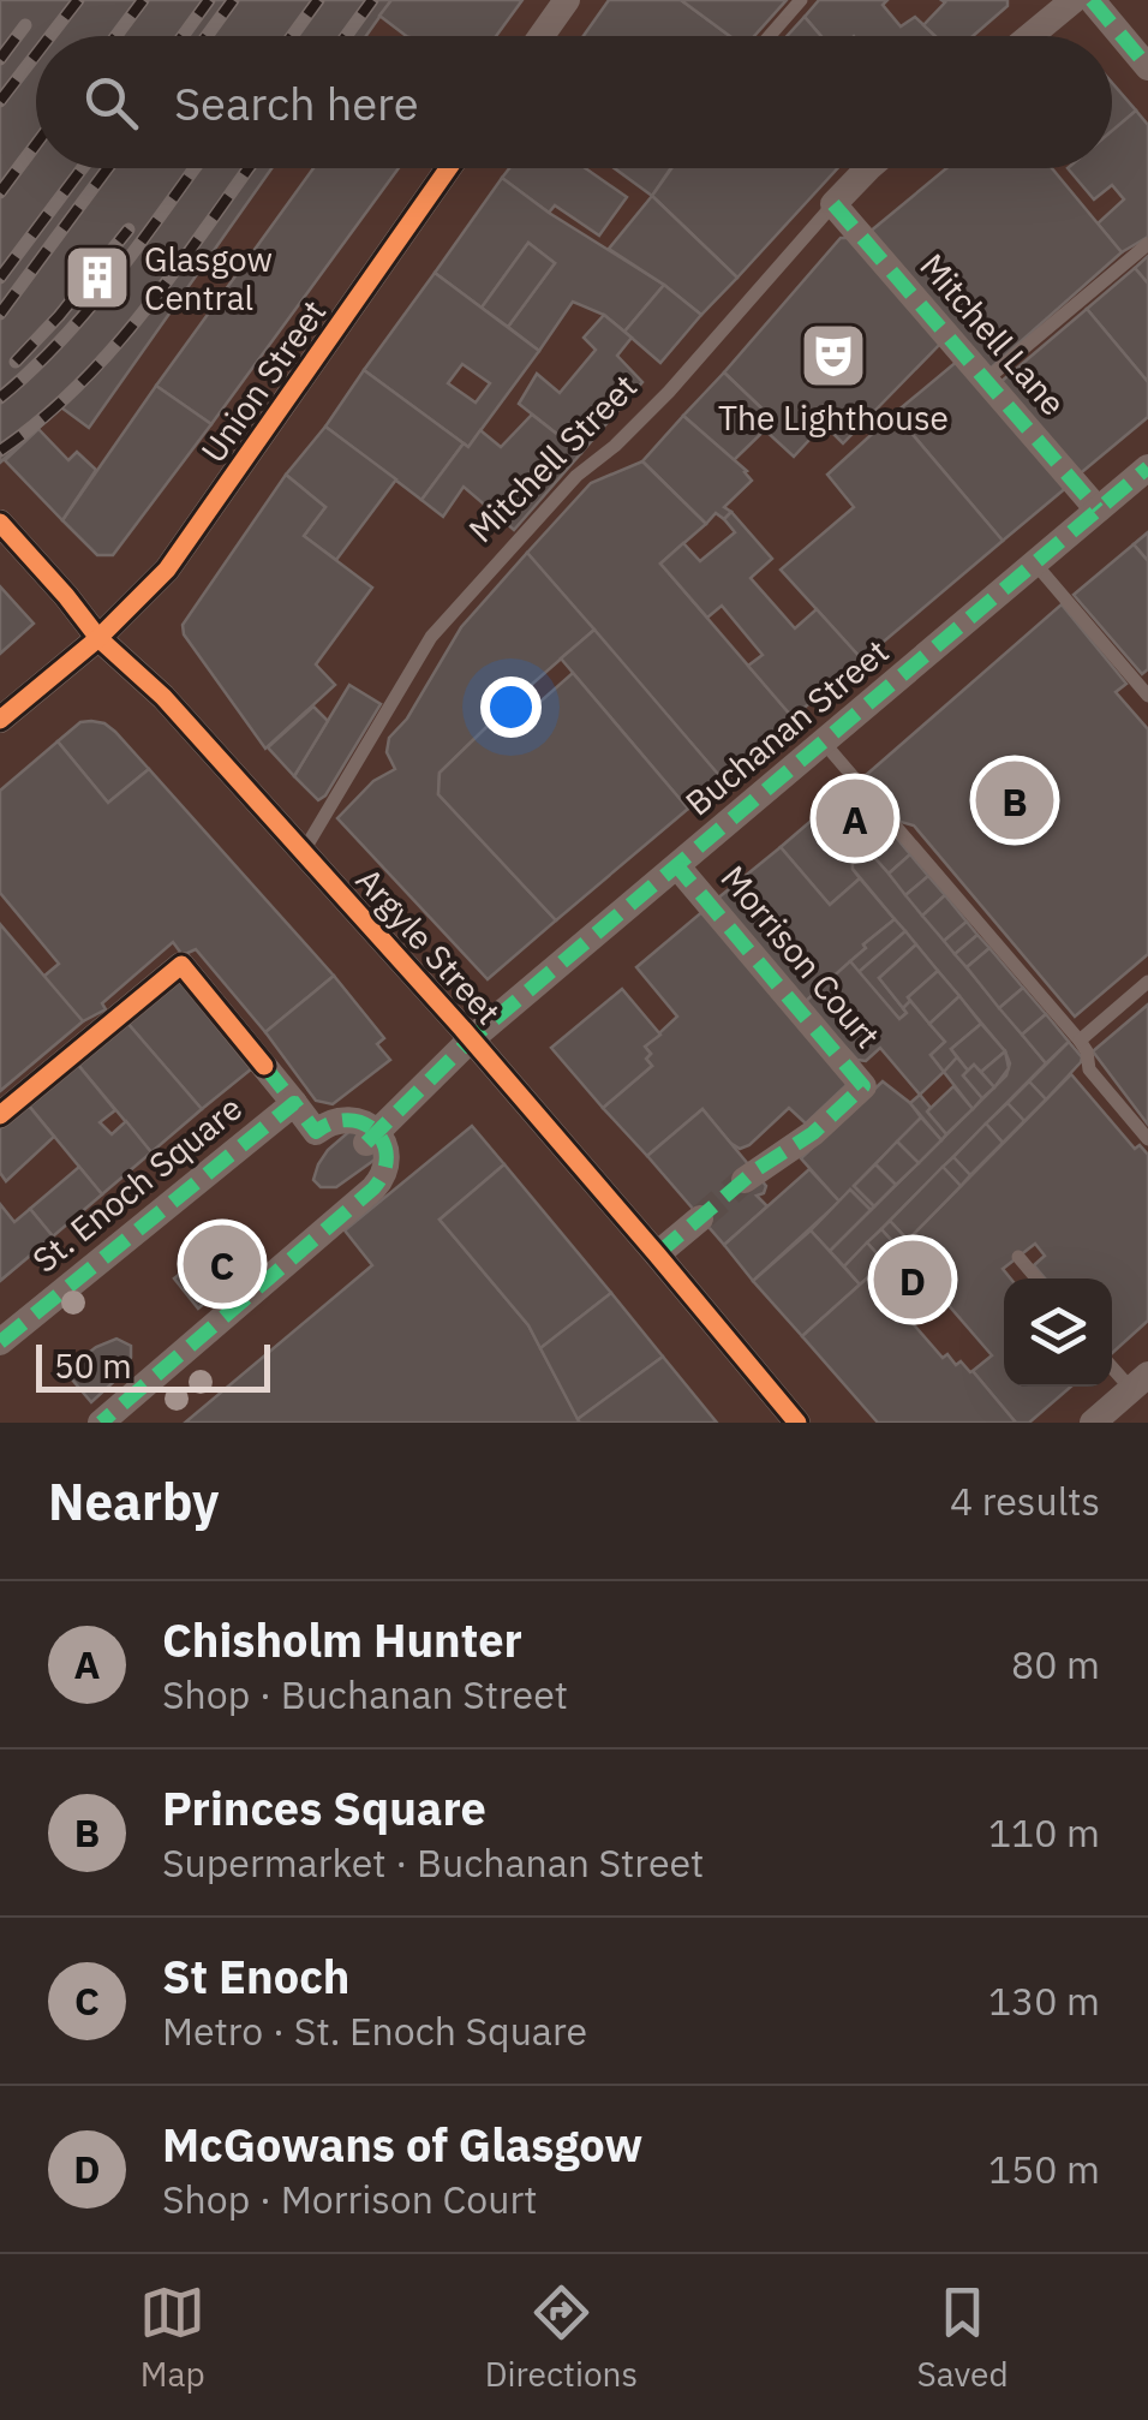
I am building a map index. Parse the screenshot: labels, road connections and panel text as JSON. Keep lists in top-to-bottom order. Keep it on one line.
{"streets":{"street":["Mitchell Lane","Union Street","Mitchell Street","Buchanan Street","Argyle Street","Morrison Court","St. Enoch Square"]},"crossings":[["Mitchell Lane","Mitchell Street"],["Mitchell Lane","Buchanan Street"],["Union Street","Argyle Street"],["Mitchell Street","Argyle Street"],["Buchanan Street","Argyle Street"],["Buchanan Street","Morrison Court"]],"places":{"building":["Glasgow Central"],"theatre":["The Lighthouse"]},"scale_bar":"50 m","page":{"search":"Search here","pins":["B","A","C","D"],"scale":"50 m","heading":["Nearby","4 results"],"list":[{"mark":"A","name":"Chisholm Hunter","note":"Shop · Buchanan Street","value":"80 m"},{"mark":"B","name":"Princes Square","note":"Supermarket · Buchanan Street","value":"110 m"},{"mark":"C","name":"St Enoch","note":"Metro · St. Enoch Square","value":"130 m"},{"mark":"D","name":"McGowans of Glasgow","note":"Shop · Morrison Court","value":"150 m"}],"nav":["Map","Directions","Saved"]}}
